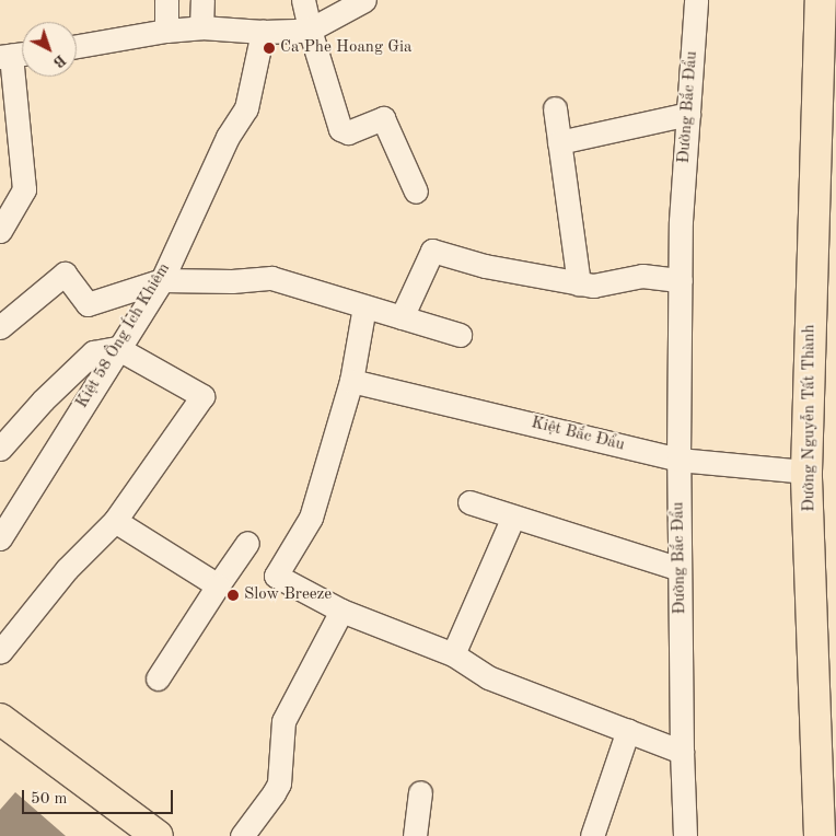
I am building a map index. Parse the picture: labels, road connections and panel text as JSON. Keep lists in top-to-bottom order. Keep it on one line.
{"streets":{"main road":["Đường Nguyễn Tất Thành"],"street":["Đường Bắc Đẩu","Kiệt 58 Ông Ích Khiêm","Kiệt Bắc Đẩu"]},"crossings":[["Đường Bắc Đẩu","Kiệt Bắc Đẩu"],["Đường Nguyễn Tất Thành","Kiệt Bắc Đẩu"]],"places":["Ca Phe Hoang Gia","Slow Breeze"],"scale_bar":"50 m","north":"bottom right"}
